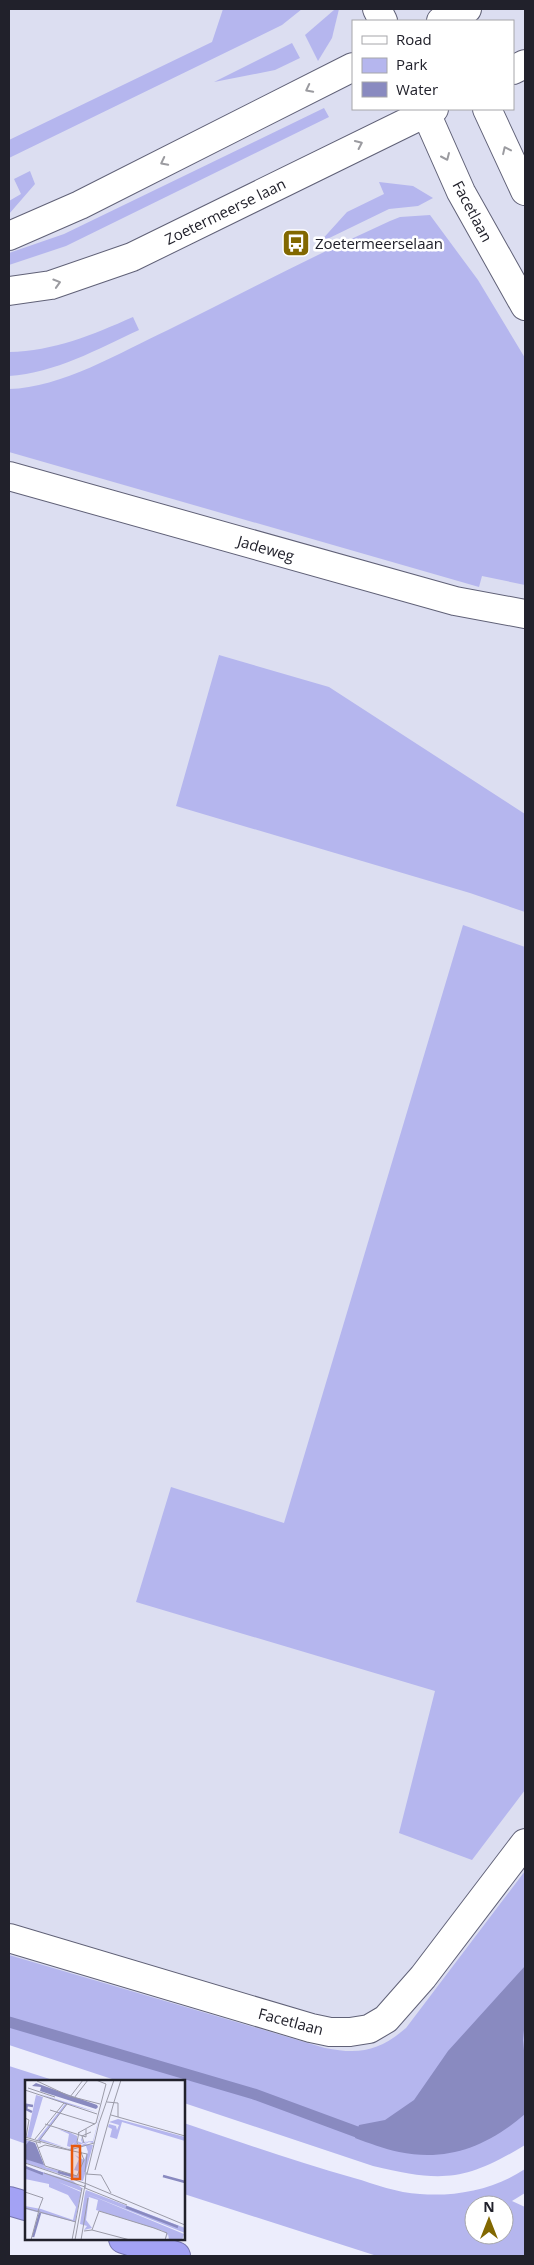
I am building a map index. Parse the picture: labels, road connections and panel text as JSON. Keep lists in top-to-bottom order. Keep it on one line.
{"streets":{"street":["Zoetermeerse laan","Facetlaan","Jadeweg"]},"crossings":[["Zoetermeerse laan","Facetlaan"]],"places":{"bus stop":["Zoetermeerselaan"]},"legend":["Road","Park","Water"],"north":"top"}
